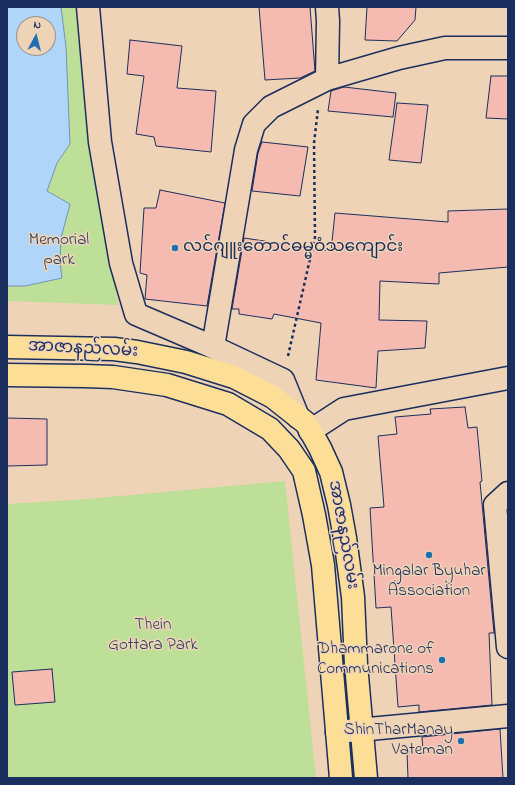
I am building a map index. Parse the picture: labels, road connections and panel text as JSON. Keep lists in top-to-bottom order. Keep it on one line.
{"streets":{"main road":["အာဇာနည်လမ်း"]},"parks":["Memorial park","Thein Gottara Park"],"places":["လင်ဂျူးတောင်ဓမ္မဝံသကျောင်း","Mingalar Byuhar Association","Dhammarone of Communications","ShinTharManay Vateman"],"north":"top"}
